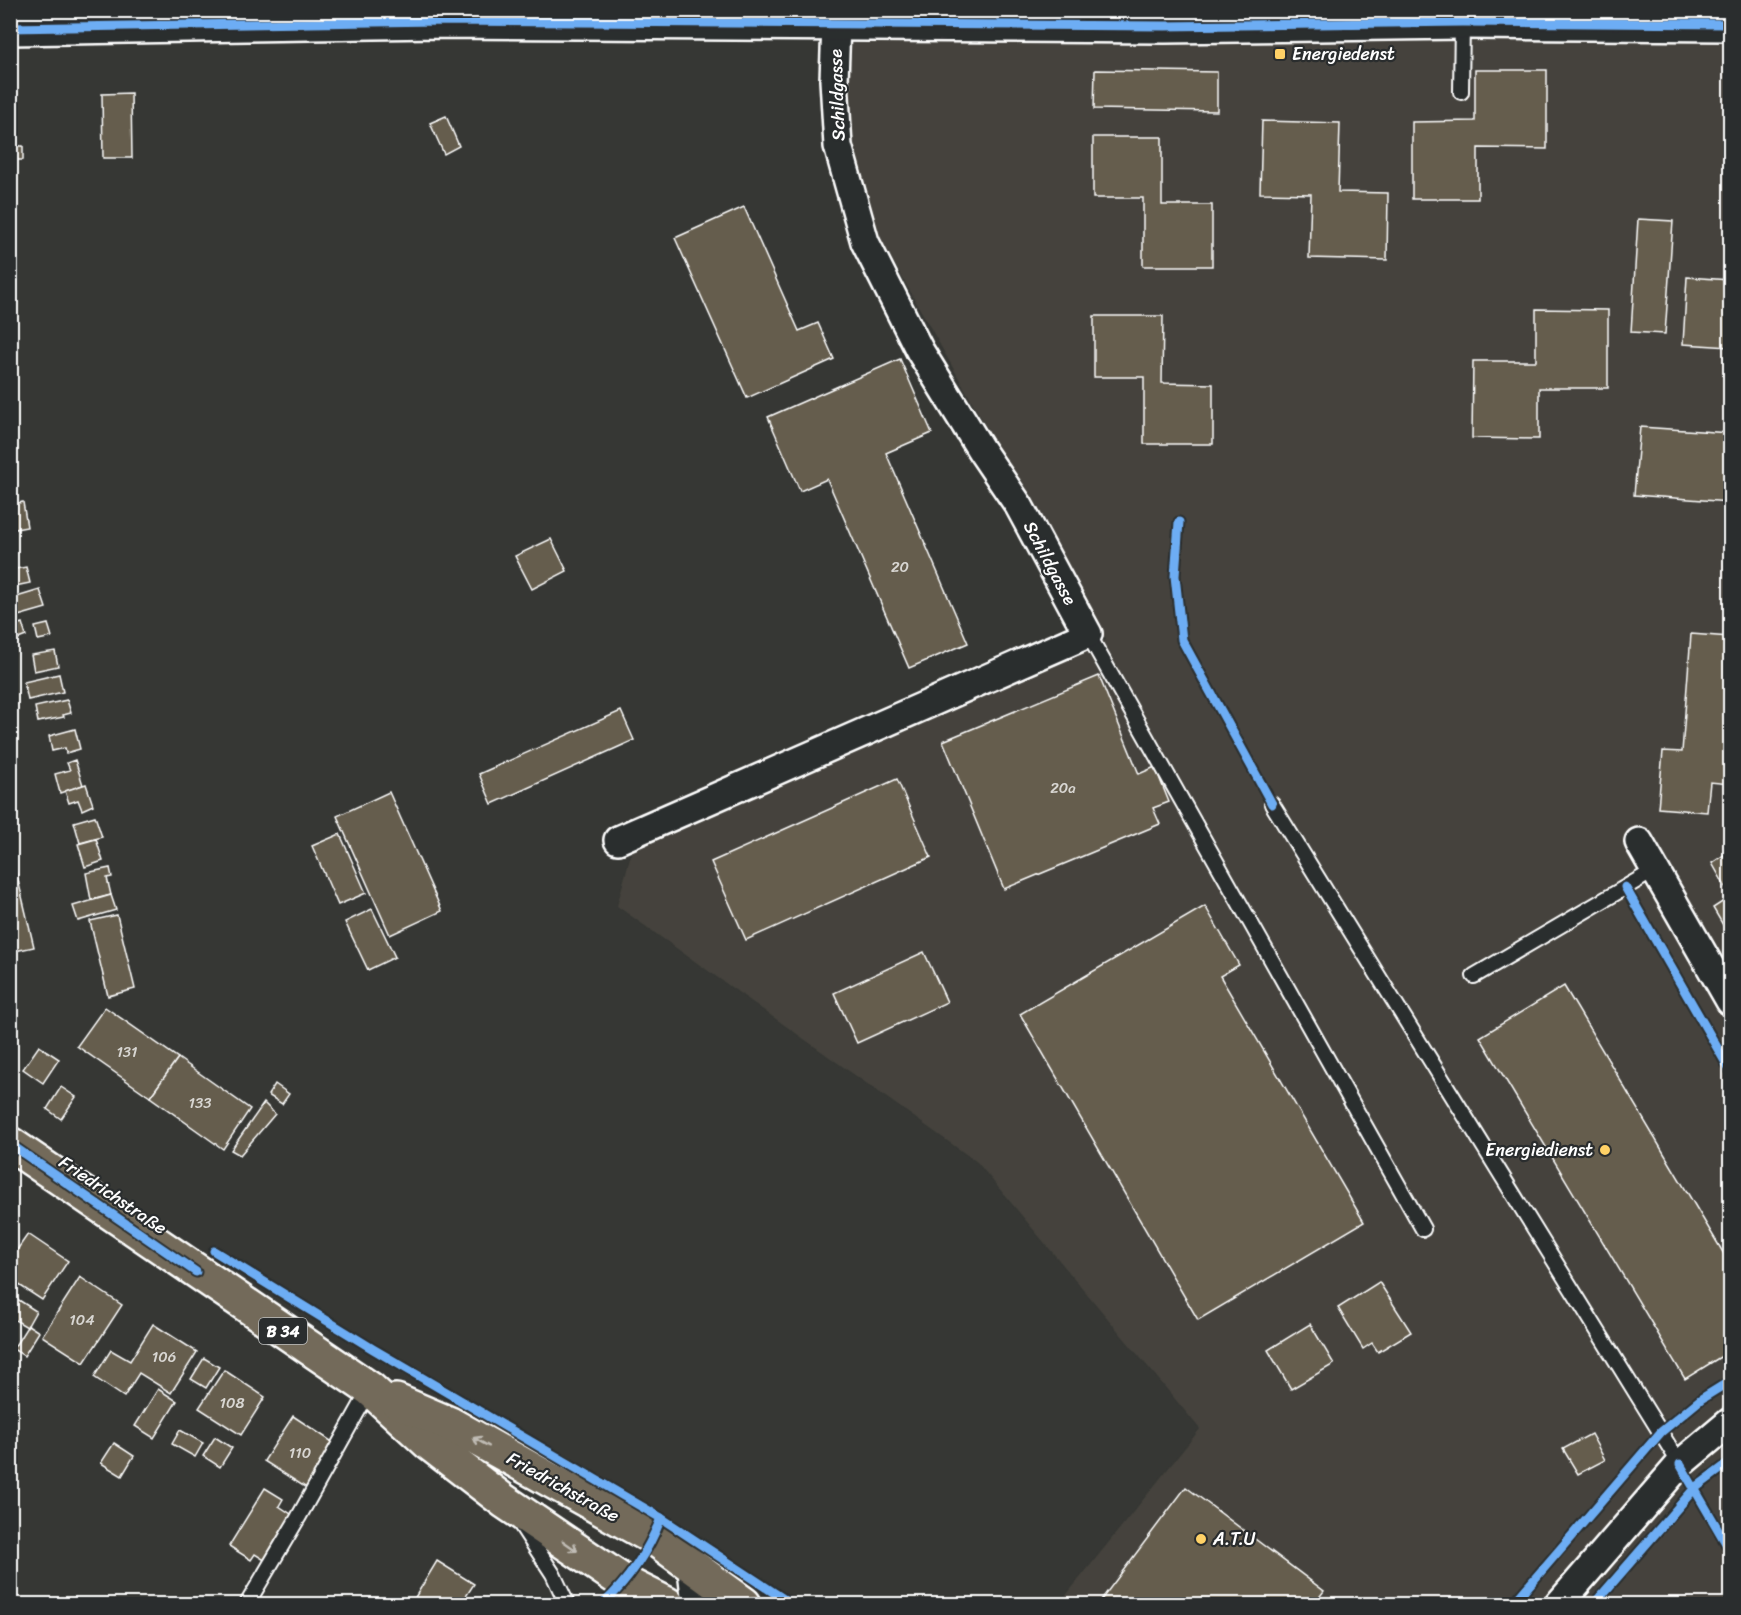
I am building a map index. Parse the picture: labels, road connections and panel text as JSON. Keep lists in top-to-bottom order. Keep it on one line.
{"streets":{"main road":["Friedrichstraße","B 34"],"street":["Schildgasse"]},"places":{"transit":["Energiedenst"],"other":["Energiedienst","A.T.U"]},"house_numbers":["20","20a","131","133","104","106","108","110"]}
